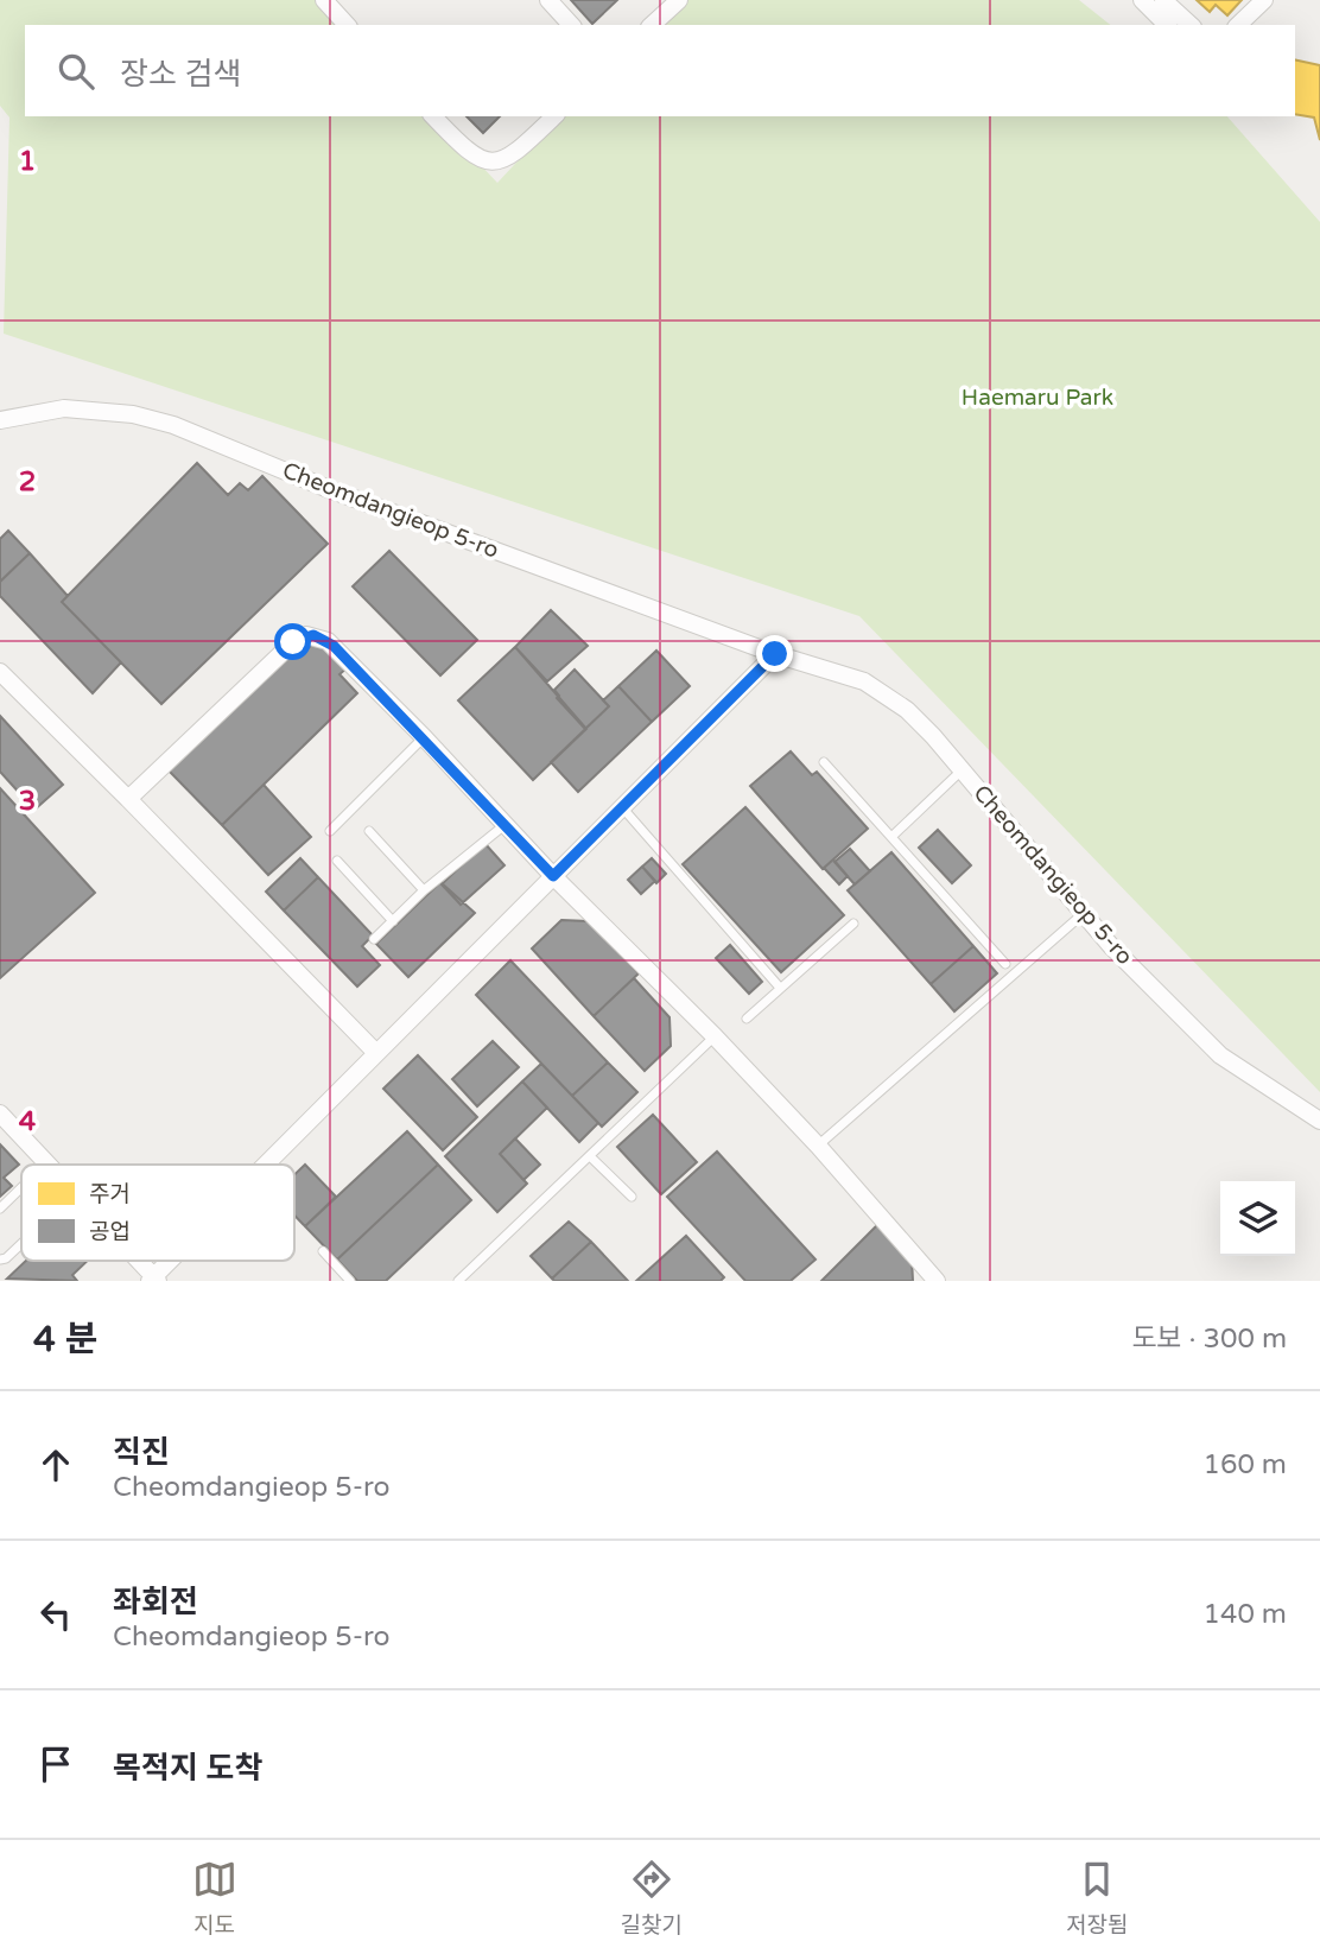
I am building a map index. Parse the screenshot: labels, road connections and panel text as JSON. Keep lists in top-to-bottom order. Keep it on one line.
{"streets":{"street":["Cheomdangieop 5-ro"]},"parks":["Haemaru Park"],"legend":["주거","공업"],"page":{"search":"장소 검색","heading":["4 분","도보 · 300 m"],"list":[["직진","Cheomdangieop 5-ro","160 m"],["좌회전","Cheomdangieop 5-ro","140 m"],"목적지 도착"],"nav":["지도","길찾기","저장됨"]},"grid":{"rows":["1","2","3","4"]}}
